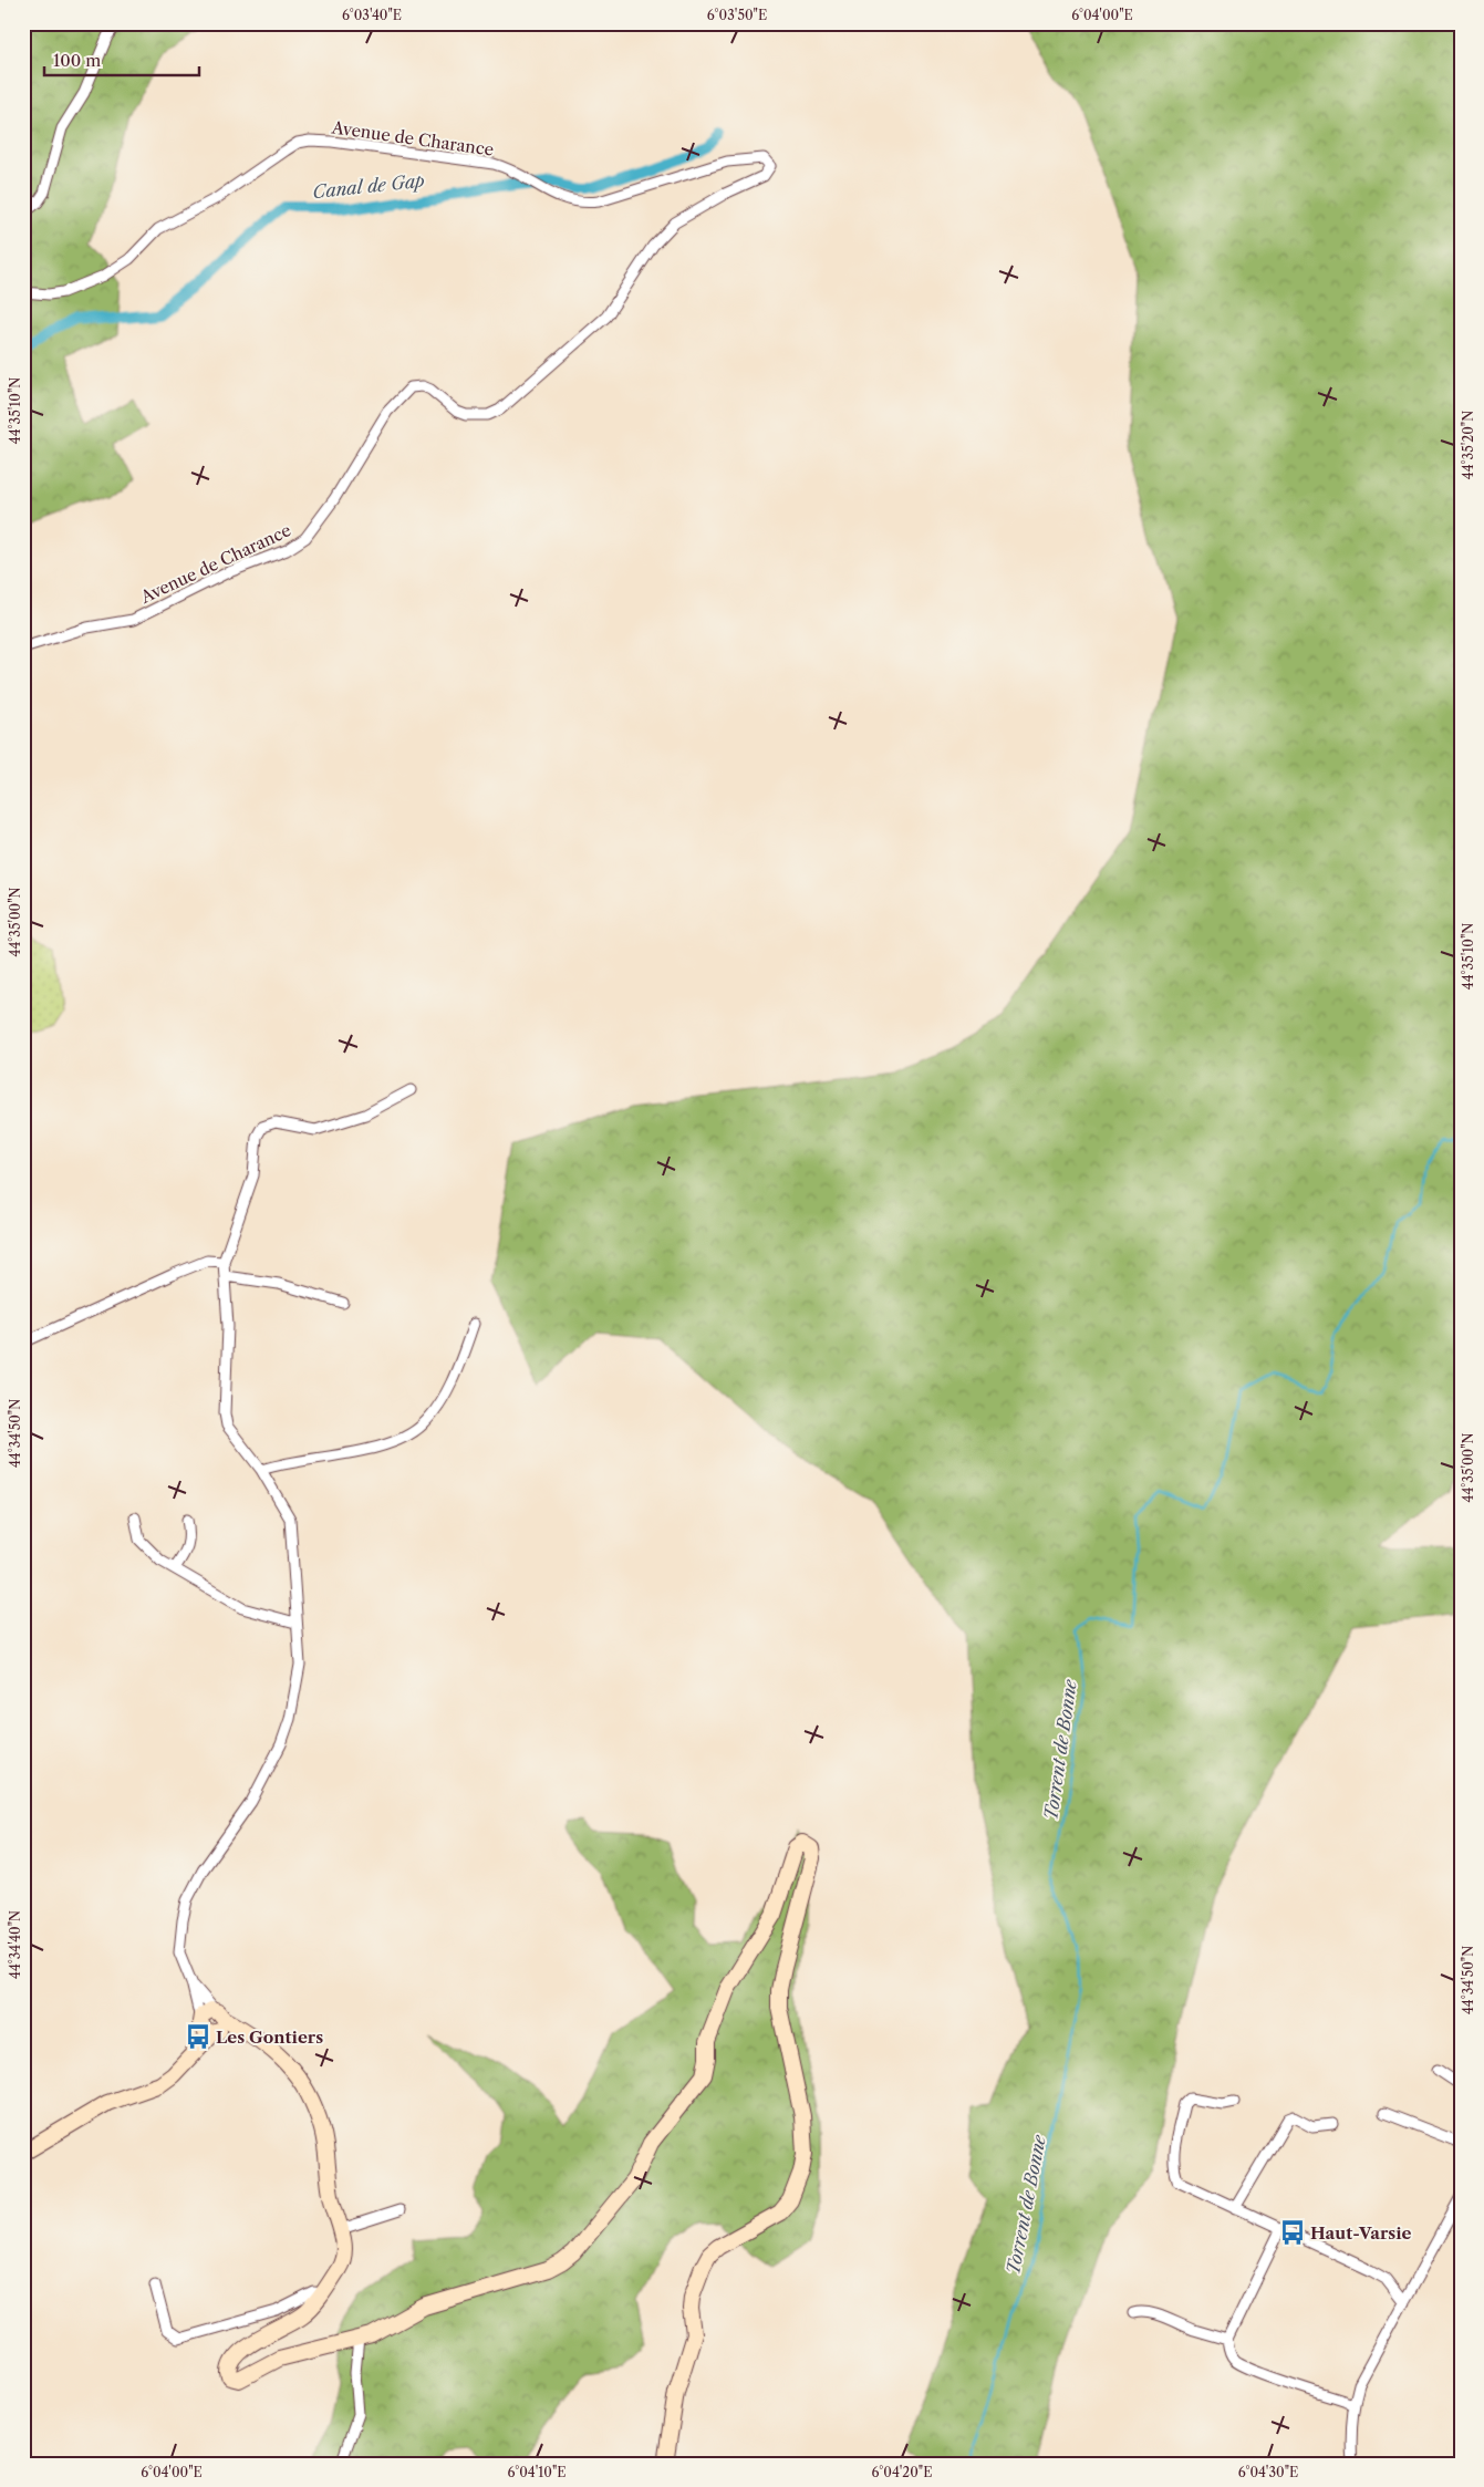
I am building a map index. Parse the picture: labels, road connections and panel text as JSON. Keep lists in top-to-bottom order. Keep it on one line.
{"streets":{"street":["Avenue de Charance"]},"water":["Canal de Gap","Torrent de Bonne"],"places":{"bus stop":["Les Gontiers","Haut-Varsie"]},"scale_bar":"100 m","coordinates":["6°03'40\"E","6°03'50\"E","6°04'00\"E","44°35'10\"N","44°35'20\"N","44°35'00\"N","44°34'50\"N","44°34'40\"N","6°04'10\"E","6°04'20\"E","6°04'30\"E"]}
